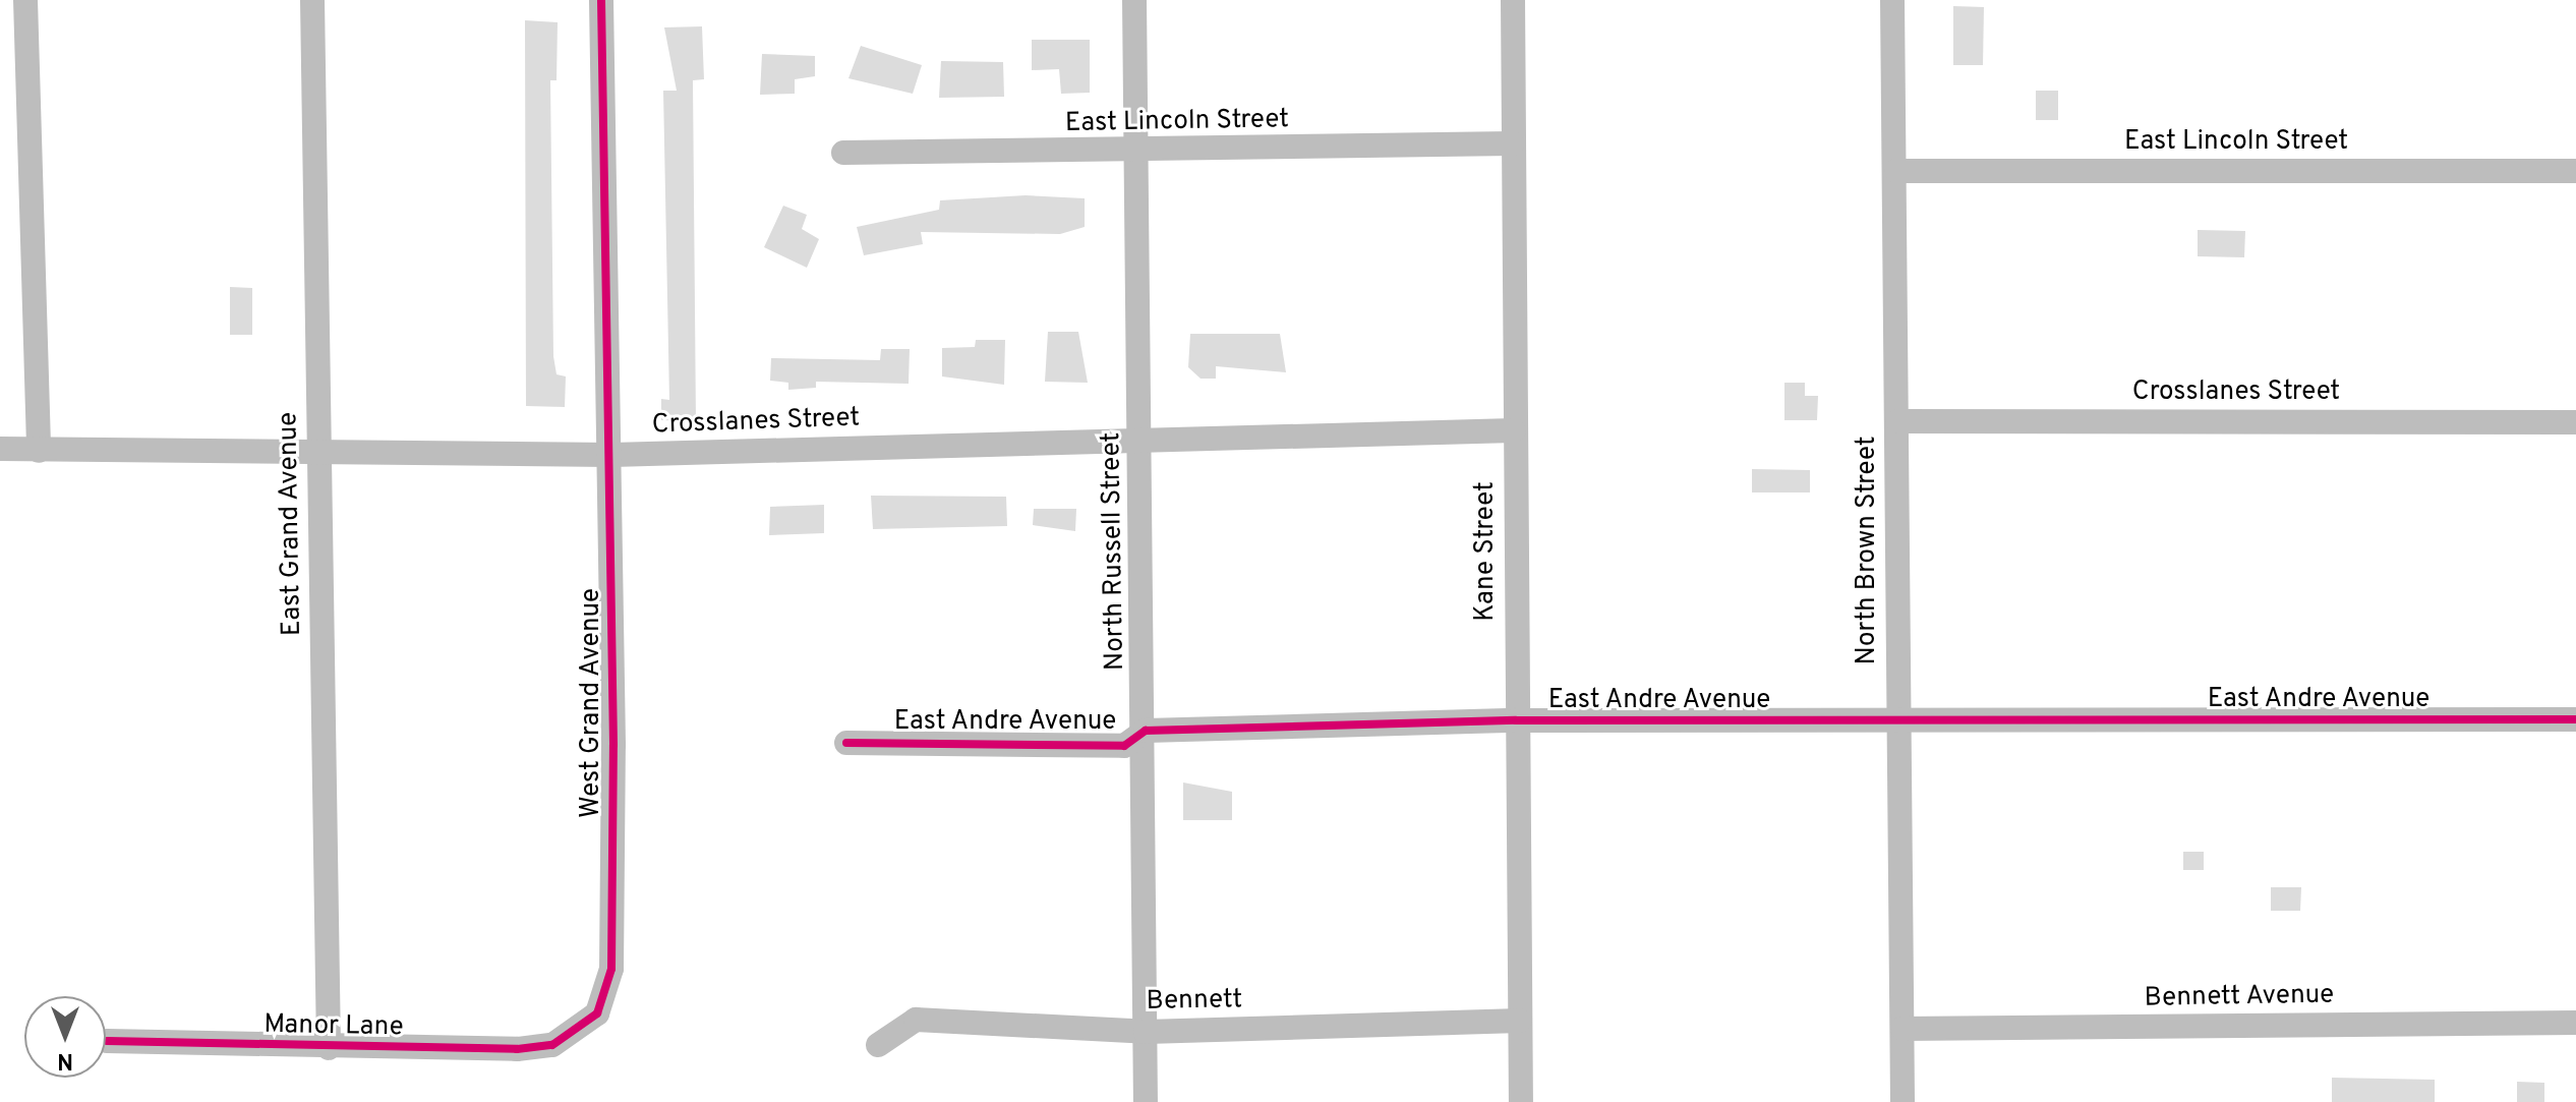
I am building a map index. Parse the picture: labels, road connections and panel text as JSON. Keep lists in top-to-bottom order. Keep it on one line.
{"streets":{"street":["East Lincoln Street","Crosslanes Street","East Grand Avenue","North Brown Street","North Russell Street","Kane Street","East Andre Avenue","West Grand Avenue","Bennett Avenue","Bennett","Manor Lane"]},"crossings":[["East Lincoln Street","North Brown Street"],["East Lincoln Street","North Russell Street"],["East Lincoln Street","Kane Street"],["Crosslanes Street","East Grand Avenue"],["Crosslanes Street","North Brown Street"],["Crosslanes Street","North Russell Street"],["Crosslanes Street","Kane Street"],["Crosslanes Street","West Grand Avenue"],["East Grand Avenue","Manor Lane"],["North Brown Street","East Andre Avenue"],["North Brown Street","Bennett Avenue"],["North Russell Street","East Andre Avenue"],["North Russell Street","Bennett"],["Kane Street","East Andre Avenue"],["Kane Street","Bennett"],["West Grand Avenue","Manor Lane"]],"north":"bottom"}
